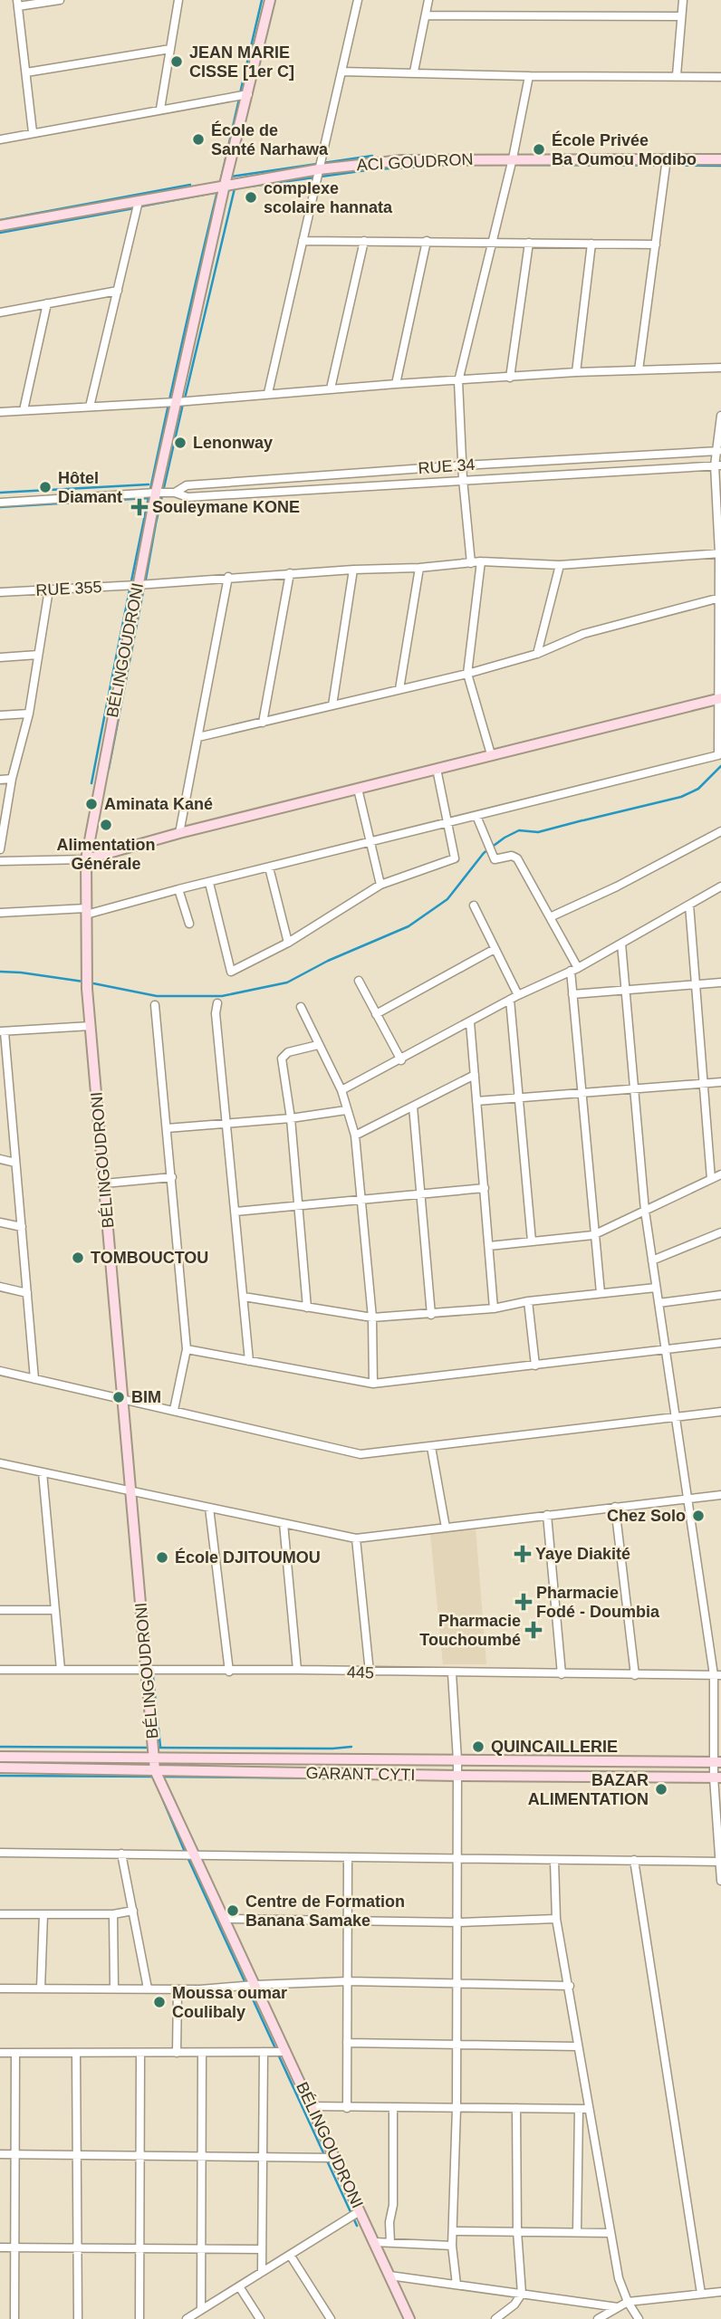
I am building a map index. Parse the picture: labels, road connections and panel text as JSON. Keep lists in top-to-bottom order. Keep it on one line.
{"streets":{"street":["ACI GOUDRON","RUE 34","RUE 355","BÉLINGOUDRONI","445","GARANT CYTI"]},"crossings":[["ACI GOUDRON","BÉLINGOUDRONI"],["RUE 34","BÉLINGOUDRONI"],["RUE 355","BÉLINGOUDRONI"],["BÉLINGOUDRONI","445"],["BÉLINGOUDRONI","GARANT CYTI"]],"places":{"other":["JEAN MARIE CISSE [1er C]","École de Santé Narhawa","École Privée Ba Oumou Modibo","complexe scolaire hannata","Lenonway","Hôtel Diamant","Aminata Kané","Alimentation Générale","TOMBOUCTOU","BIM","Chez Solo","École DJITOUMOU","QUINCAILLERIE","BAZAR ALIMENTATION","Centre de Formation Banana Samake","Moussa oumar Coulibaly"],"health":["Souleymane KONE","Yaye Diakité","Pharmacie Fodé - Doumbia","Pharmacie Touchoumbé"]}}
